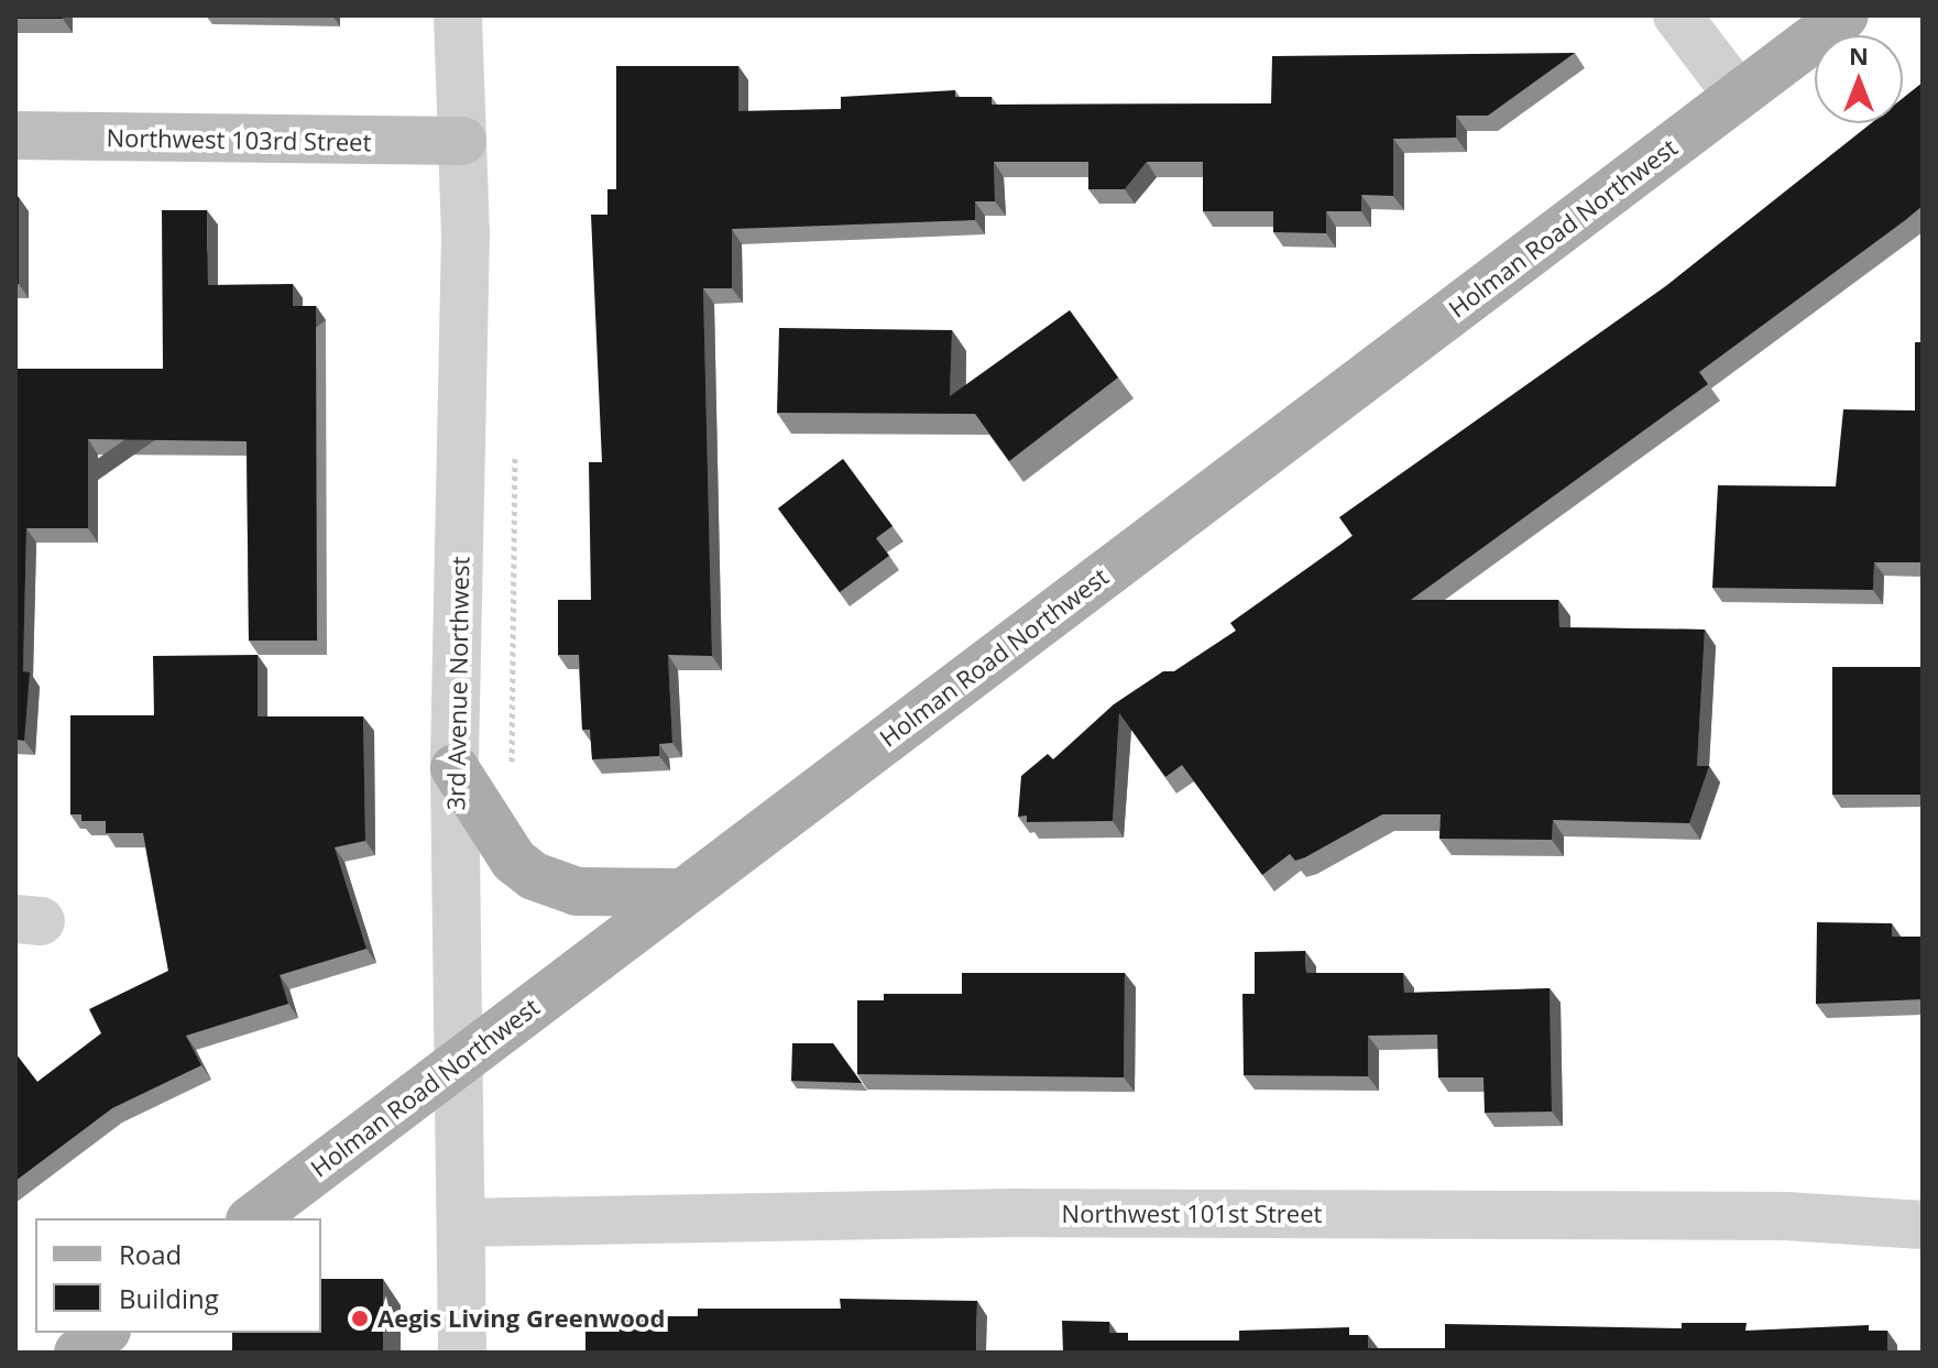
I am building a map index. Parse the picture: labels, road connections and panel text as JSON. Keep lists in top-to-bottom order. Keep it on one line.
{"streets":{"main road":["Northwest 103rd Street","Holman Road Northwest"],"street":["3rd Avenue Northwest","Northwest 101st Street"]},"crossings":[["Northwest 103rd Street","3rd Avenue Northwest"],["Holman Road Northwest","3rd Avenue Northwest"],["3rd Avenue Northwest","Northwest 101st Street"]],"places":["Aegis Living Greenwood"],"legend":["Road","Building"],"north":"top"}
